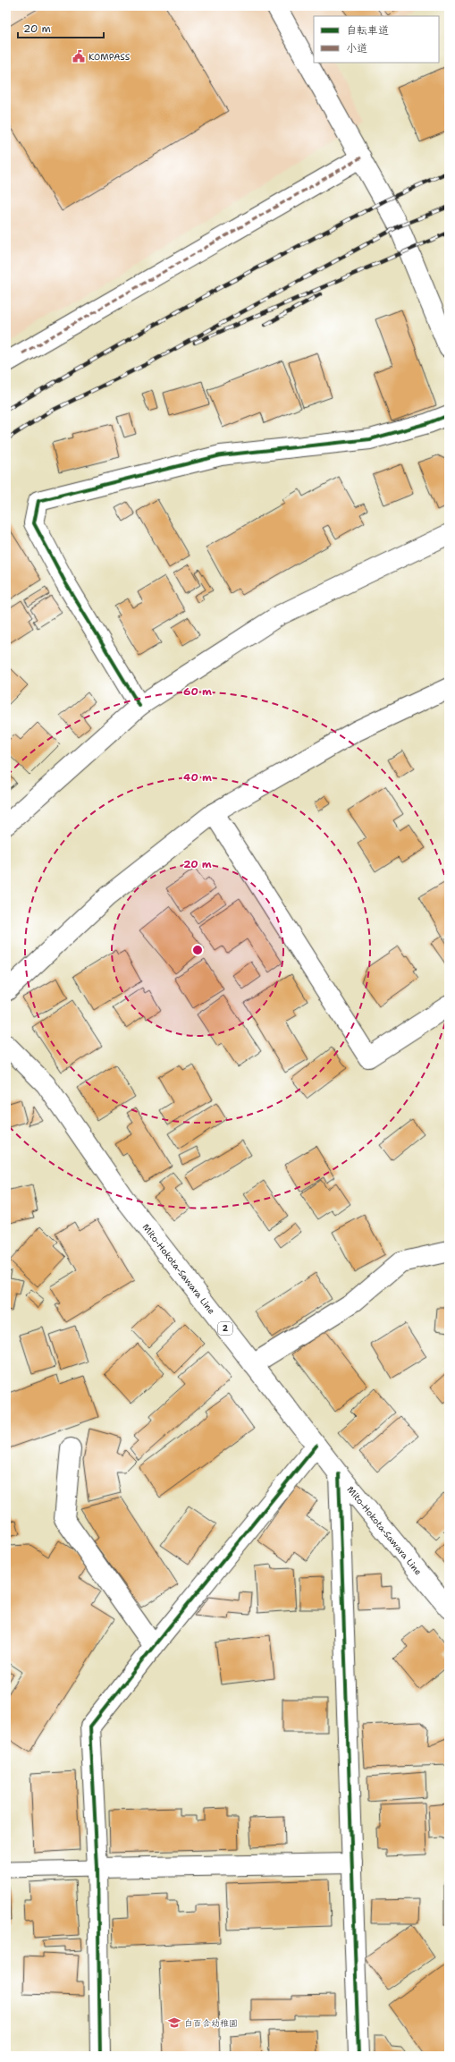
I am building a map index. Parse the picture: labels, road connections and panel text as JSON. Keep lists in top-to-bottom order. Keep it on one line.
{"streets":{"street":["Mito-Hokota-Sawara Line","2"]},"places":{"public building":["KOMPASS"],"school or university":["白百合幼稚園"]},"legend":["自転車道","小道"],"scale_bar":"20 m","rings":["60 m","40 m","20 m"]}
